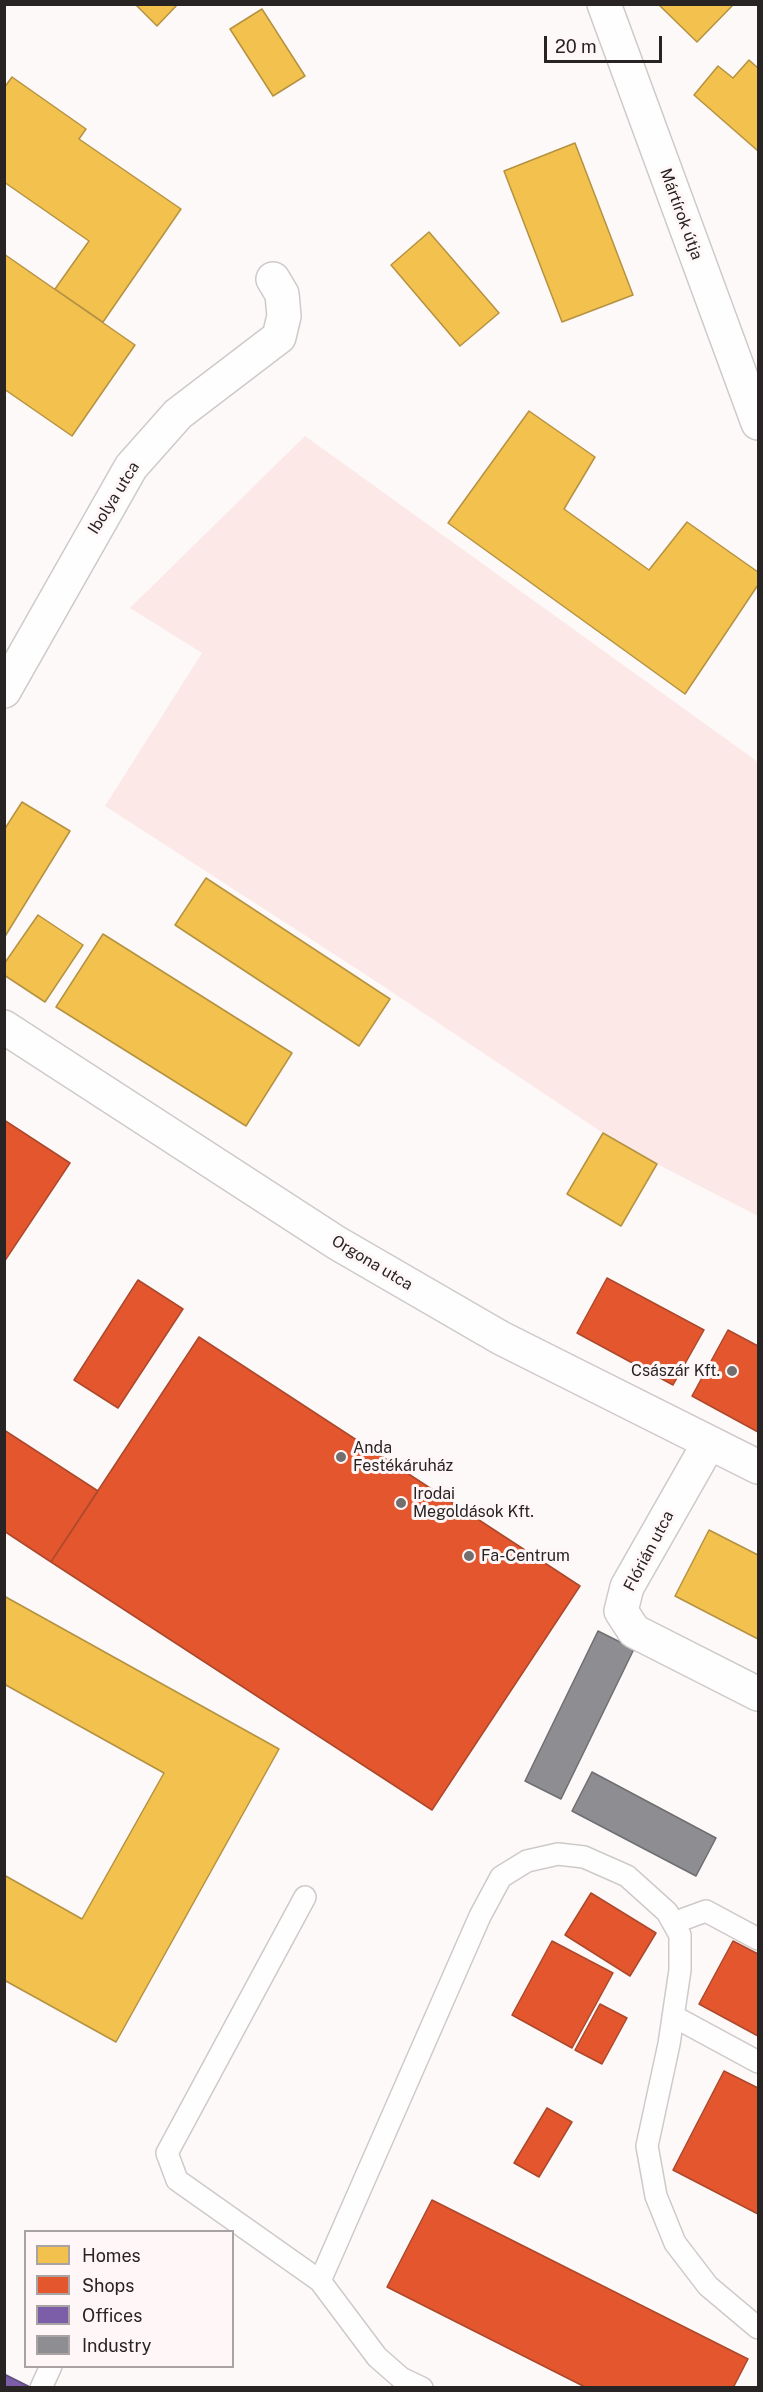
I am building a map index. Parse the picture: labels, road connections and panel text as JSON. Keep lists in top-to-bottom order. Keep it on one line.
{"streets":{"street":["Mártírok útja","Ibolya utca","Orgona utca","Flórián utca"]},"crossings":[["Orgona utca","Flórián utca"]],"places":["Császár Kft.","Anda Festékáruház","Irodai Megoldások Kft.","Fa-Centrum"],"legend":["Homes","Shops","Offices","Industry"],"scale_bar":"20 m"}
